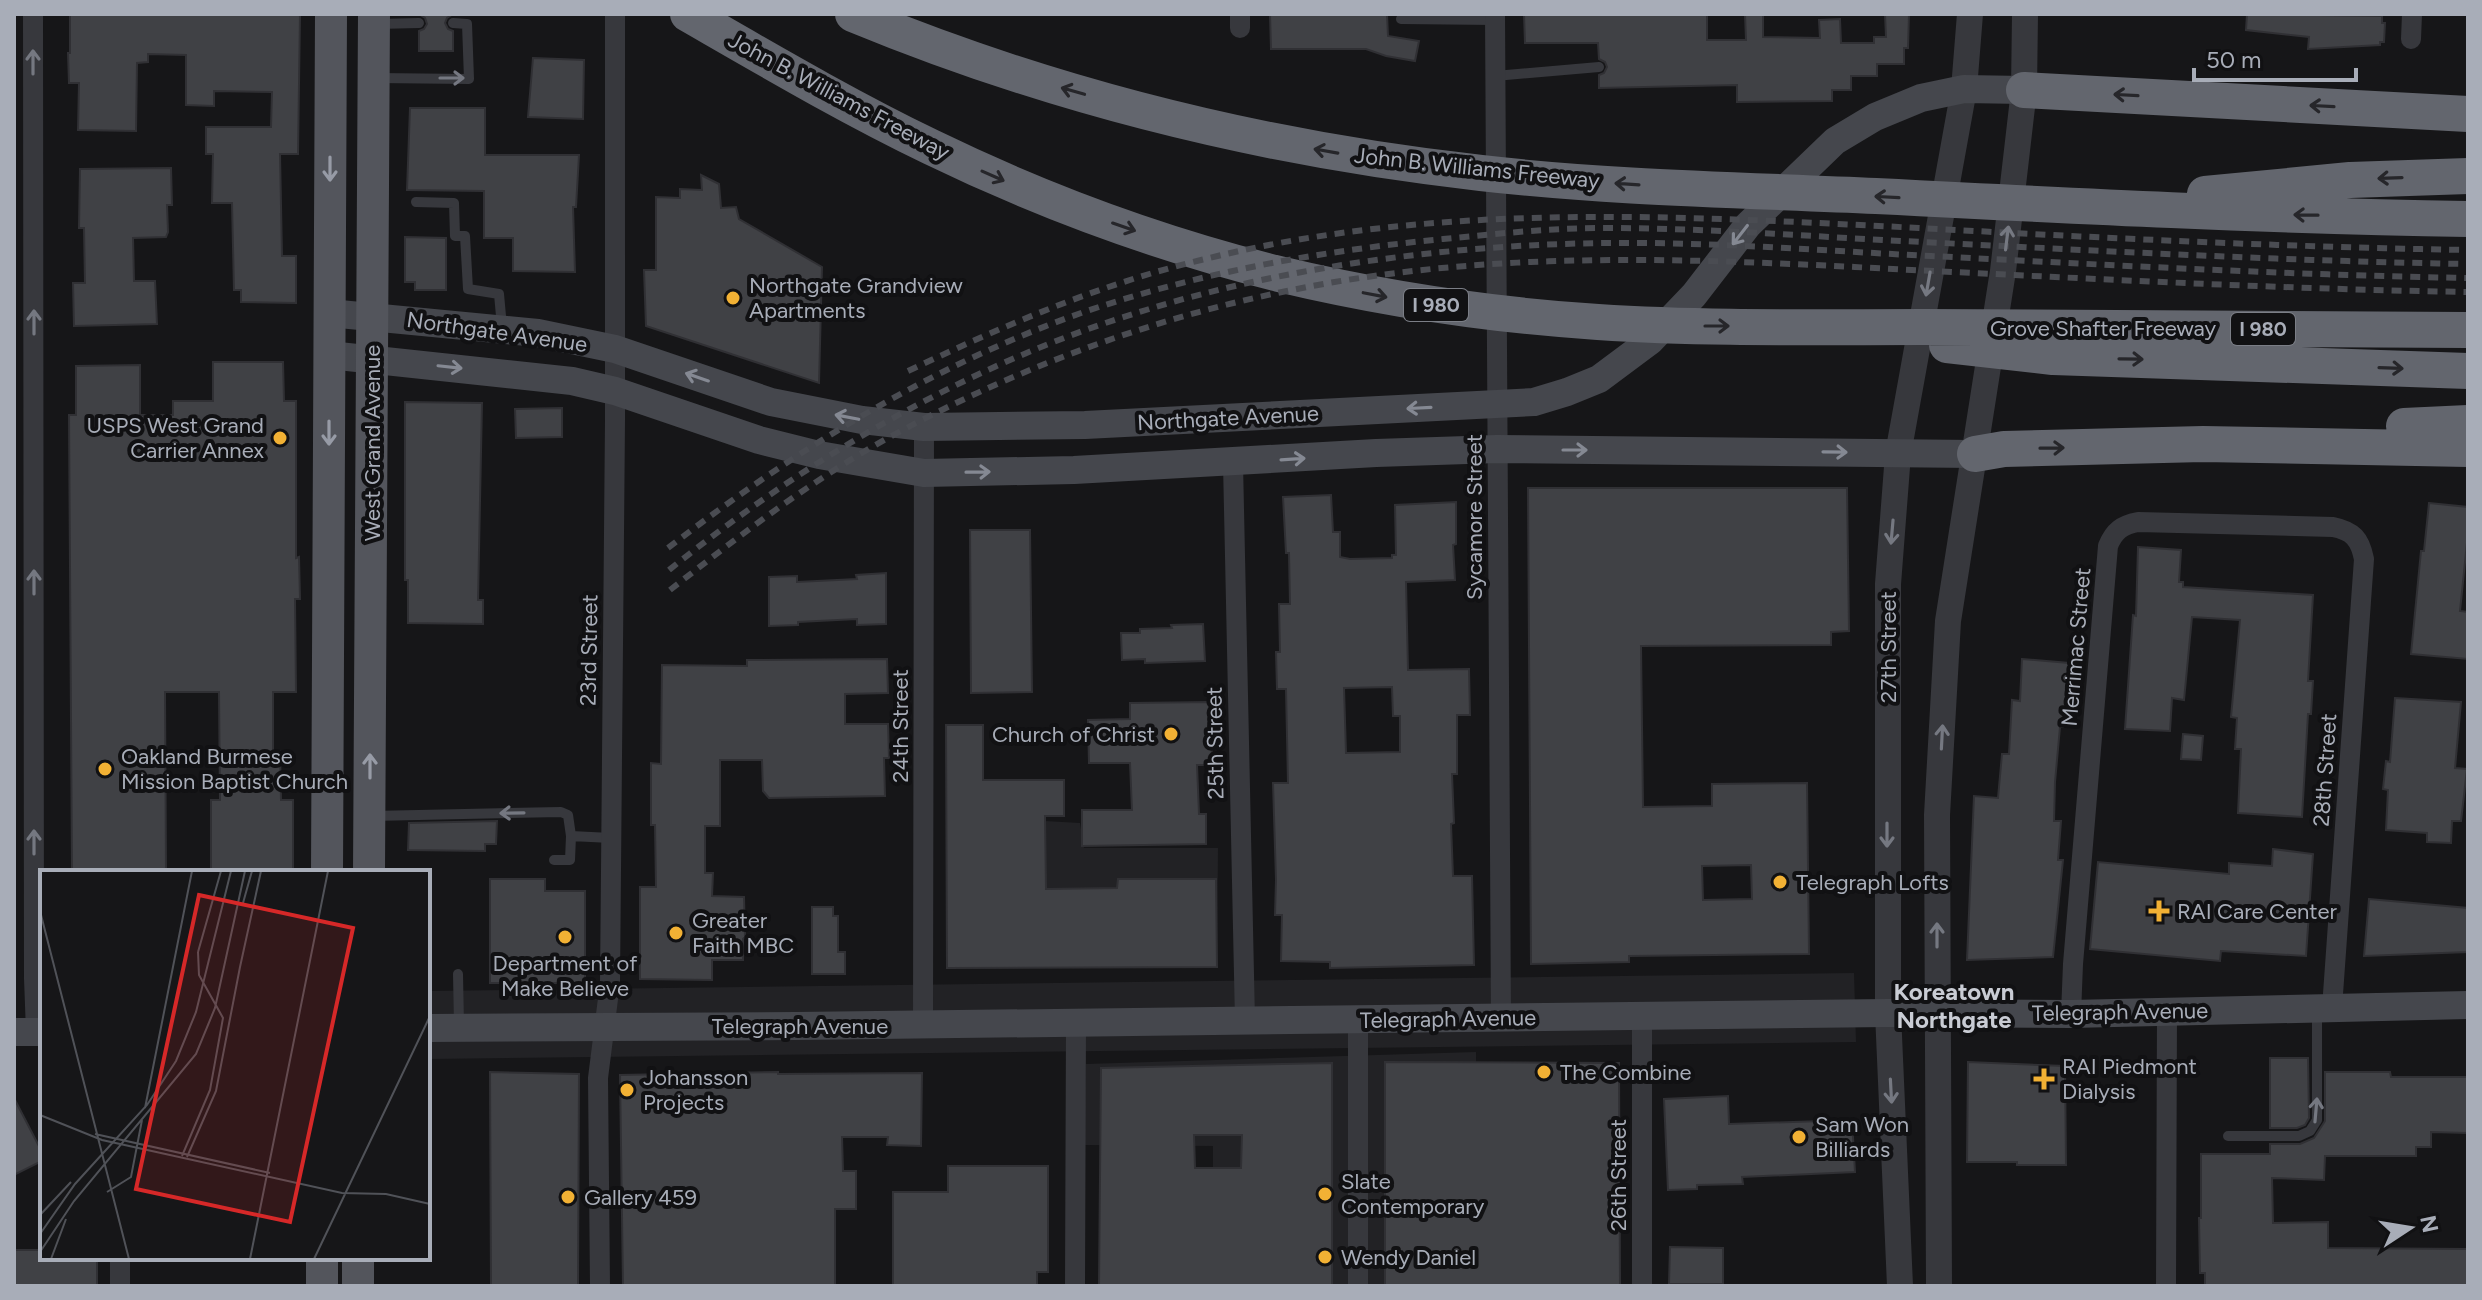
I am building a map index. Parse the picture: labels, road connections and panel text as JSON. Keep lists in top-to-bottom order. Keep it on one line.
{"streets":{"highway":["John B. Williams Freeway","I 980","Grove Shafter Freeway"],"main road":["Northgate Avenue","West Grand Avenue","Telegraph Avenue"],"street":["Sycamore Street","27th Street","Merrimac Street","23rd Street","24th Street","25th Street","28th Street","26th Street"]},"crossings":[["John B. Williams Freeway","Grove Shafter Freeway"],["Northgate Avenue","West Grand Avenue"],["Northgate Avenue","Sycamore Street"],["Northgate Avenue","27th Street"],["Northgate Avenue","23rd Street"],["Northgate Avenue","24th Street"],["Northgate Avenue","25th Street"],["Sycamore Street","Telegraph Avenue"],["27th Street","Telegraph Avenue"],["Merrimac Street","28th Street"],["Merrimac Street","Telegraph Avenue"],["23rd Street","Telegraph Avenue"],["24th Street","Telegraph Avenue"],["25th Street","Telegraph Avenue"],["28th Street","Telegraph Avenue"],["Telegraph Avenue","26th Street"]],"districts":["Koreatown Northgate"],"places":{"other":["Northgate Grandview Apartments","USPS West Grand Carrier Annex","Church of Christ","Oakland Burmese Mission Baptist Church","Telegraph Lofts","Greater Faith MBC","Department of Make Believe","The Combine","Johansson Projects","Sam Won Billiards","Slate Contemporary","Gallery 459","Wendy Daniel"],"health":["RAI Care Center","RAI Piedmont Dialysis"]},"scale_bar":"50 m","north":"right"}
